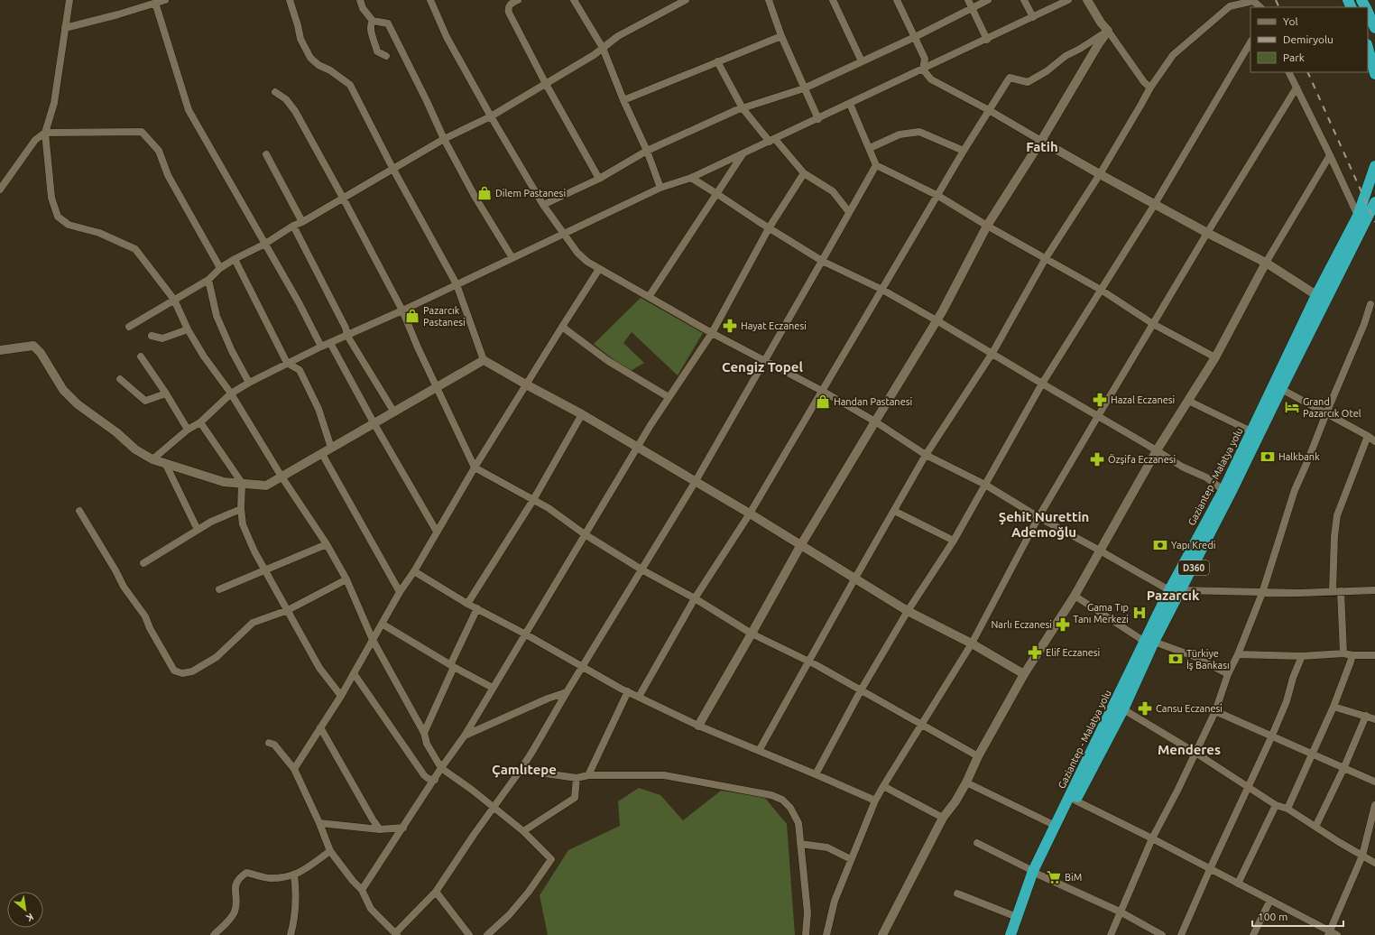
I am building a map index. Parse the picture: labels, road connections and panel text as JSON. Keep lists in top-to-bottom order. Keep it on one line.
{"streets":{"highway":["Gaziantep - Malatya yolu","D360"]},"districts":["Fatih","Cengiz Topel","Şehit Nurettin Ademoğlu","Pazarcık","Menderes","Çamlıtepe"],"places":{"shop":["Dilem Pastanesi","Pazarcık Pastanesi","Handan Pastanesi"],"pharmacy":["Hayat Eczanesi","Hazal Eczanesi","Özşifa Eczanesi","Narlı Eczanesi","Elif Eczanesi","Cansu Eczanesi"],"hotel":["Grand Pazarcık Otel"],"bank":["Halkbank","Yapı Kredi","Türkiye İş Bankası"],"hospital":["Gama Tıp Tanı Merkezi"],"supermarket":["BiM"]},"legend":["Yol","Demiryolu","Park"],"scale_bar":"100 m","north":"bottom right"}
